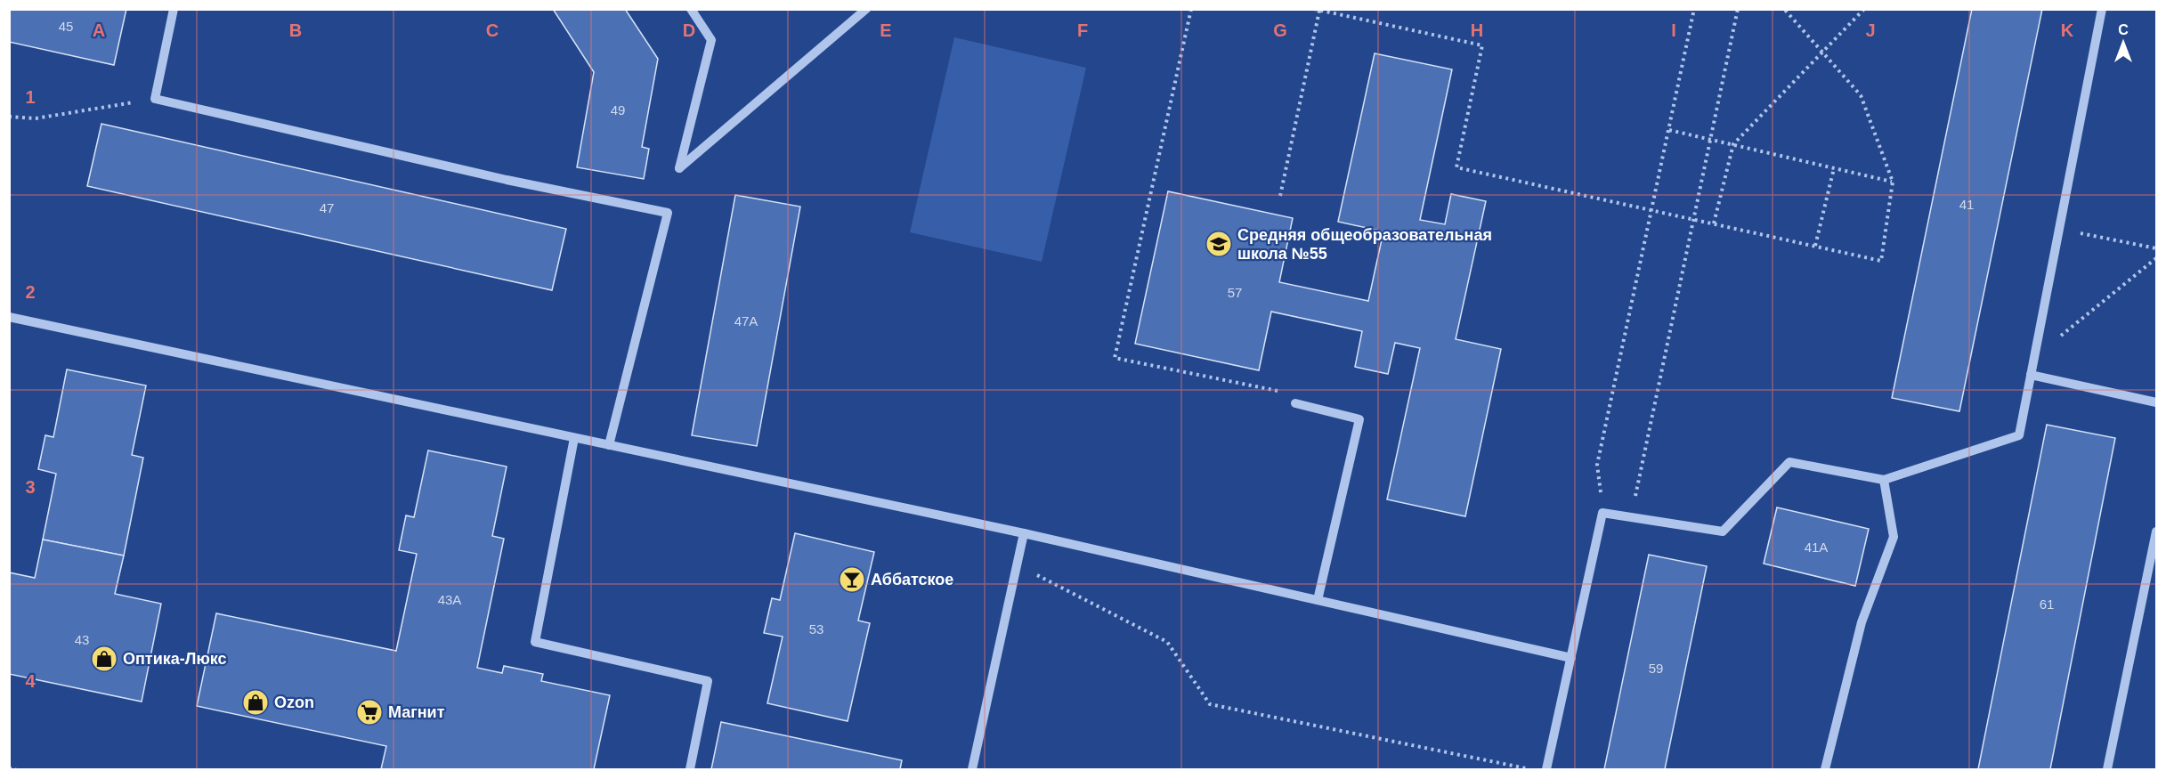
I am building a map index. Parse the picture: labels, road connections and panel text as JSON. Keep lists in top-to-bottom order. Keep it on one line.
{"places":{"school or university":["Средняя общеобразовательная школа №55"],"bar":["Аббатское"],"shop":["Оптика-Люкс","Ozon"],"supermarket":["Магнит"]},"house_numbers":["45","49","41","47","57","47А","41А","43А","61","53","43","59"],"north":"top","grid":{"columns":["A","B","C","D","E","F","G","H","I","J","K"],"rows":["1","2","3","4"]}}
